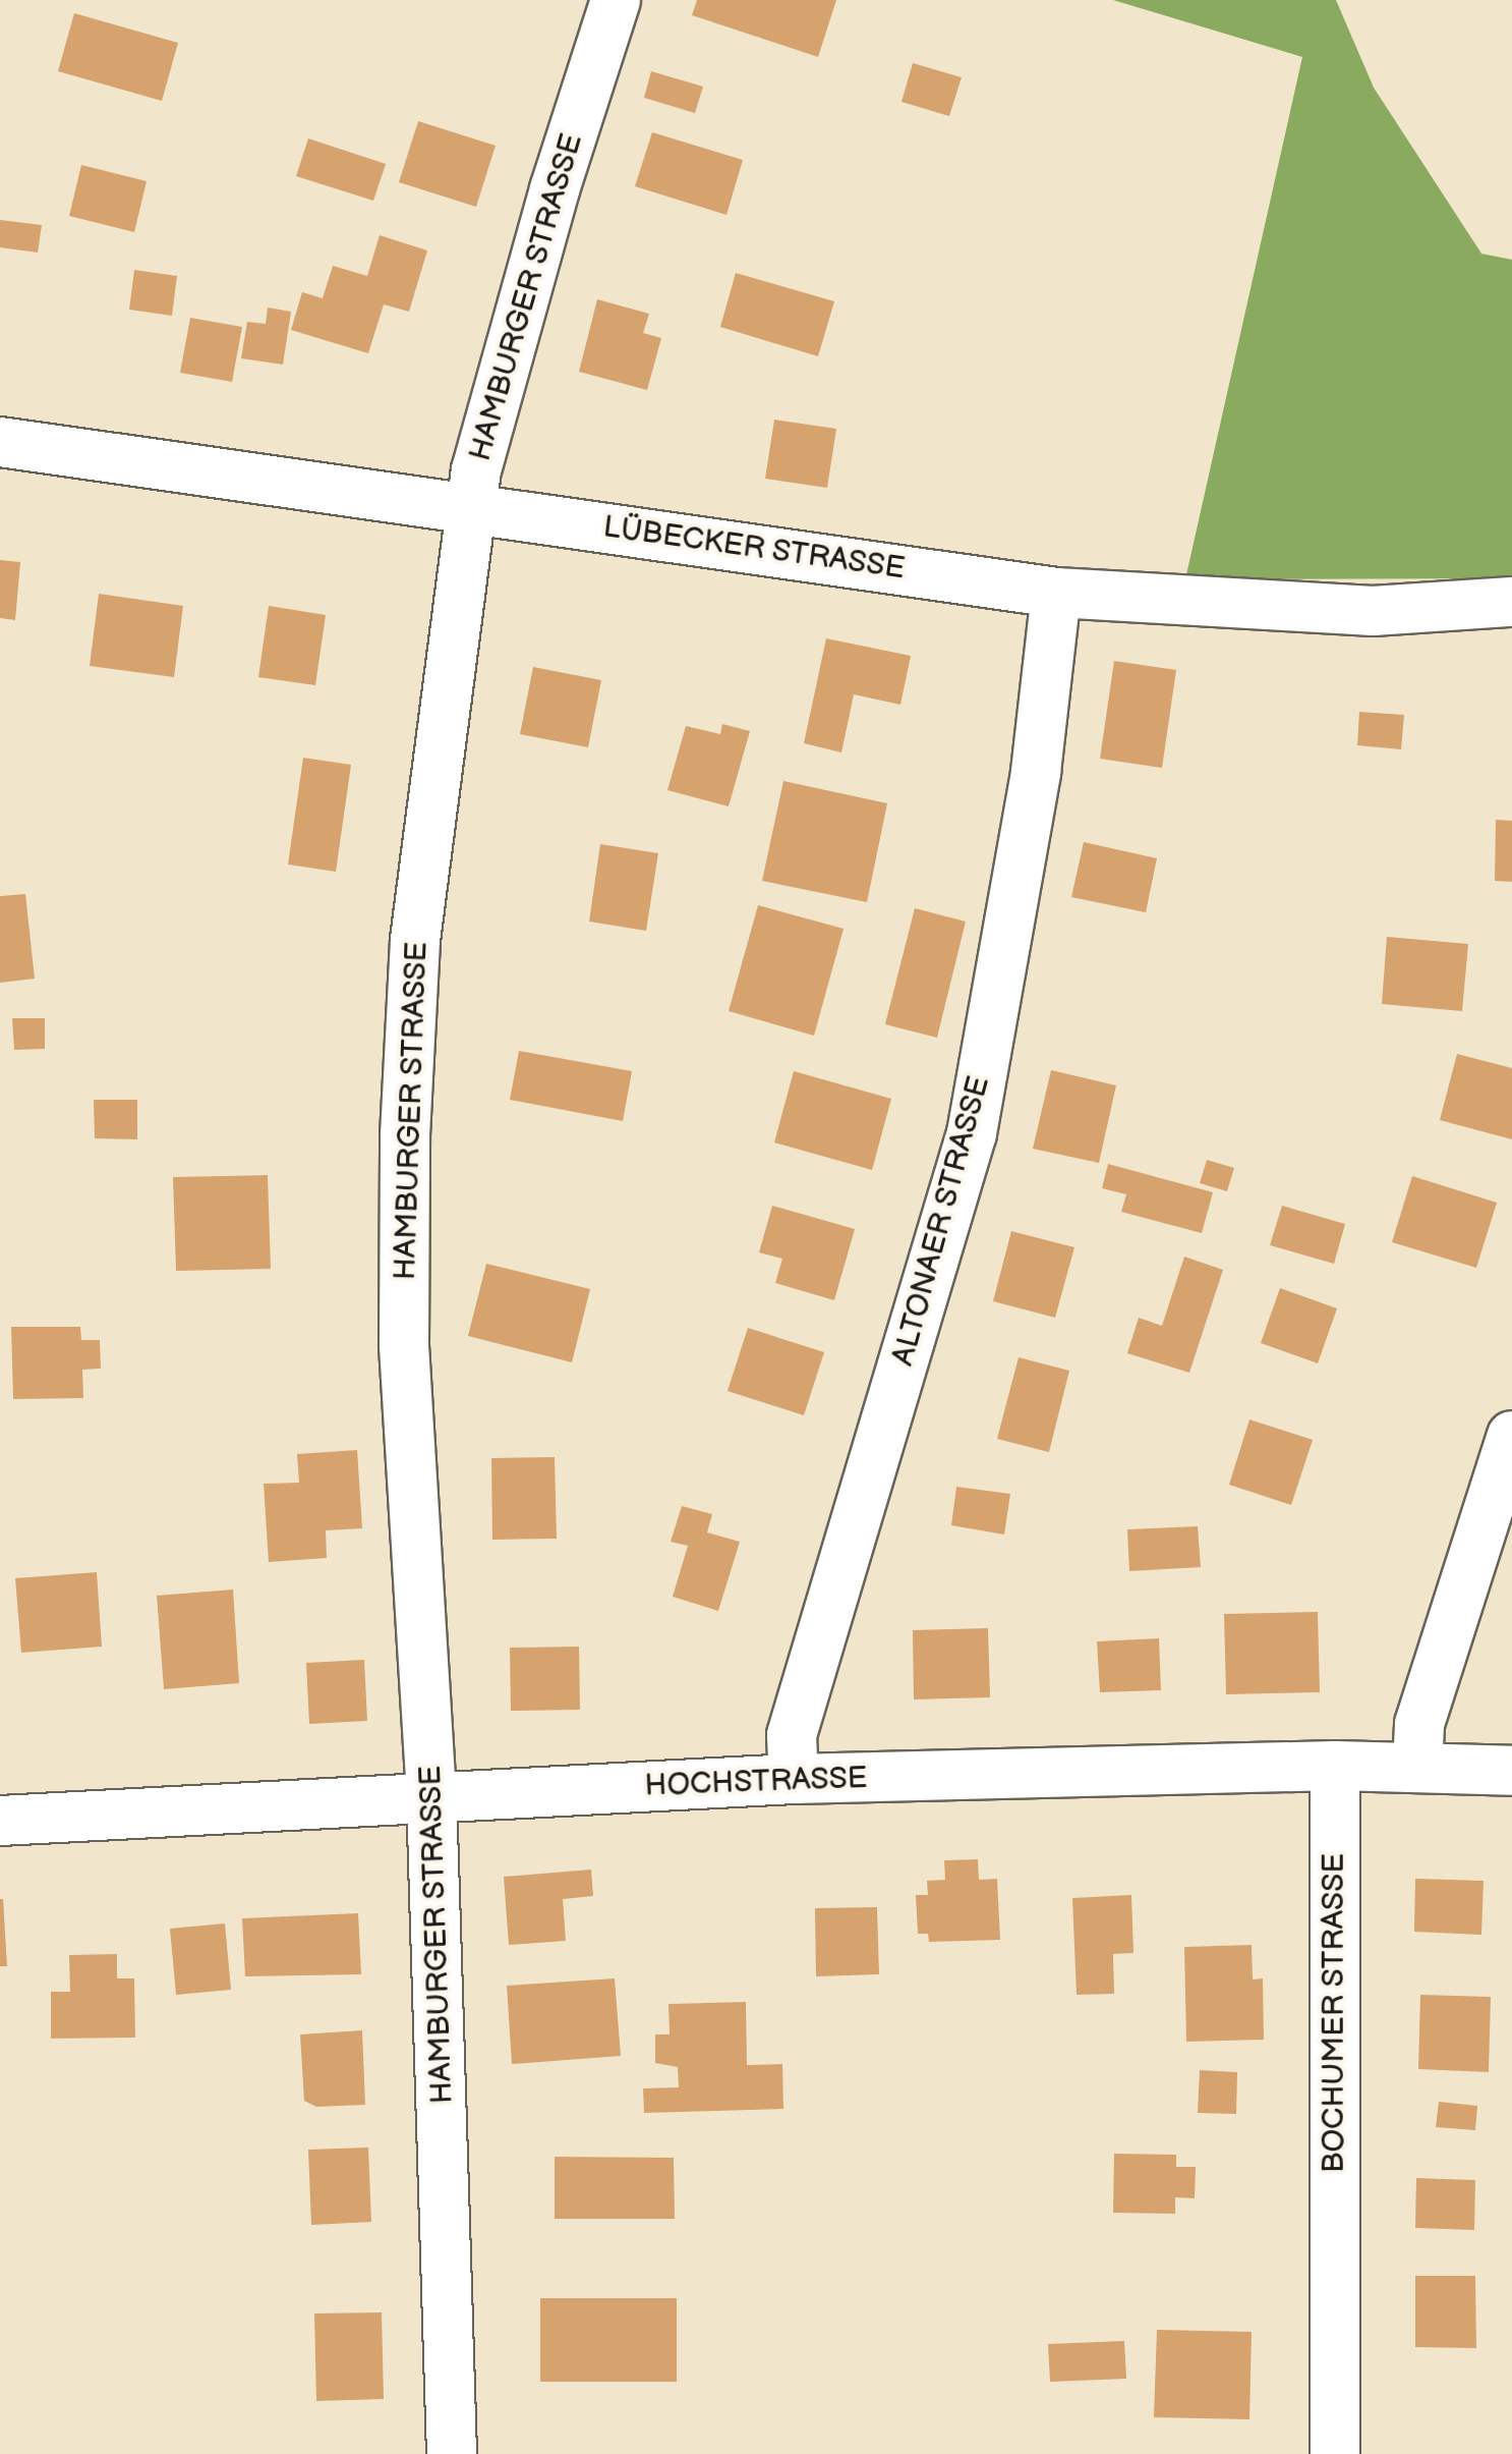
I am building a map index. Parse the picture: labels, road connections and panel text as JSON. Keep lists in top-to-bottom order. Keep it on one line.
{"streets":{"street":["HAMBURGER STRASSE","LÜBECKER STRASSE","ALTONAER STRASSE","HOCHSTRASSE","BOCHUMER STRASSE"]},"crossings":[["HAMBURGER STRASSE","LÜBECKER STRASSE"],["HAMBURGER STRASSE","HOCHSTRASSE"],["LÜBECKER STRASSE","ALTONAER STRASSE"],["ALTONAER STRASSE","HOCHSTRASSE"],["HOCHSTRASSE","BOCHUMER STRASSE"]]}
